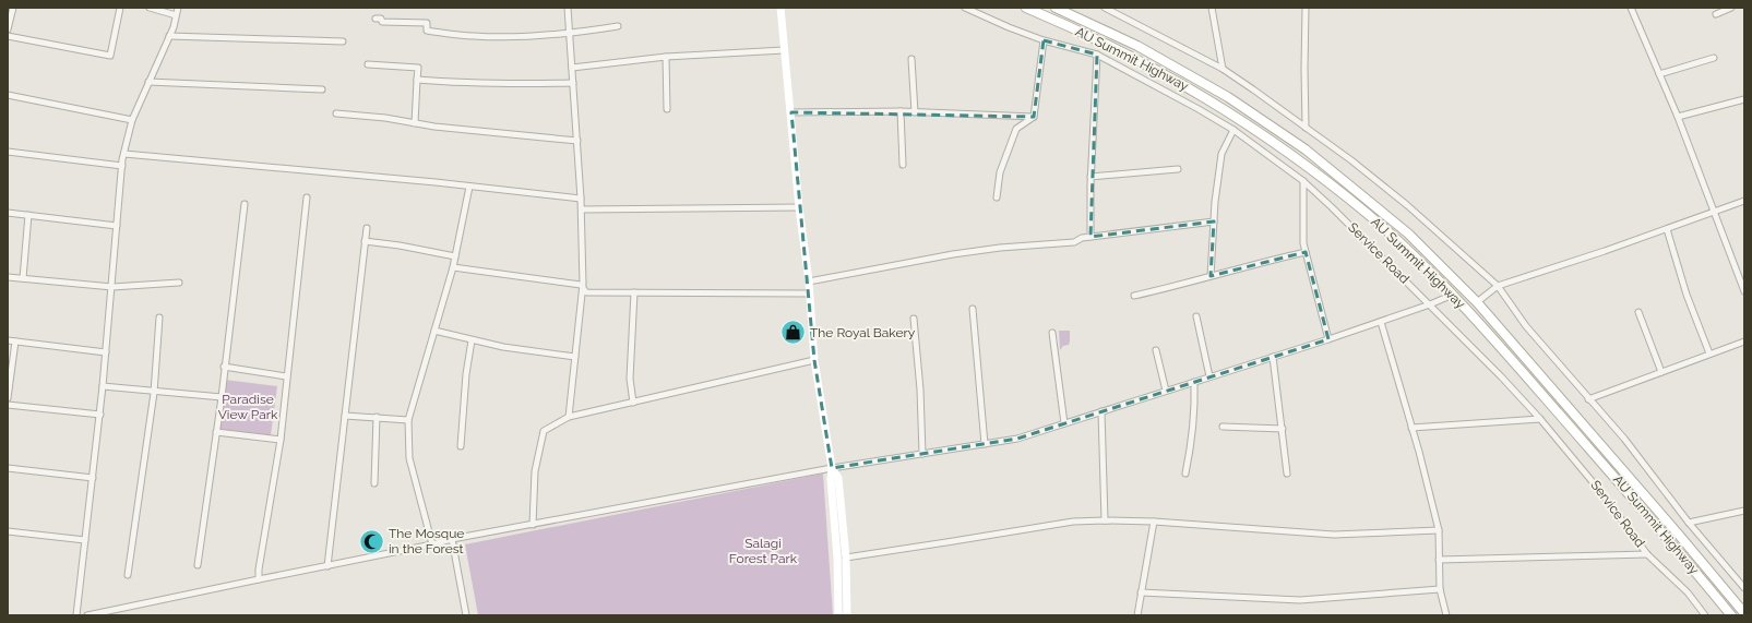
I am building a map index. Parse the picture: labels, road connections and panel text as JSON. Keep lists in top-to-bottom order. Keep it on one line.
{"streets":{"main road":["AU Summit Highway"],"street":["Service Road"]},"parks":["Paradise View Park","Salagi Forest Park"],"places":{"shop":["The Royal Bakery"],"mosque":["The Mosque in the Forest"]}}
